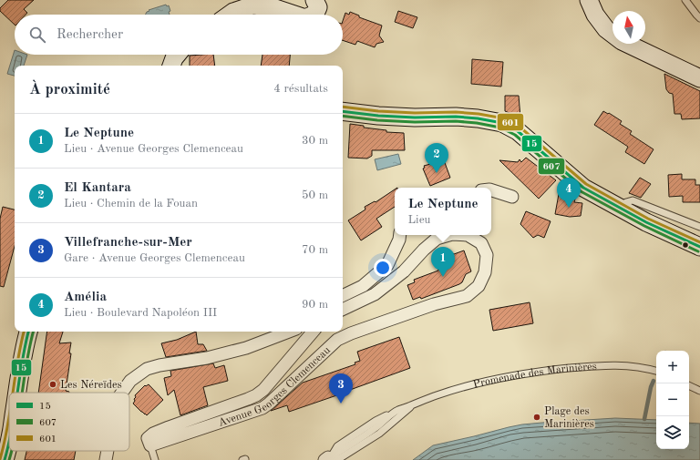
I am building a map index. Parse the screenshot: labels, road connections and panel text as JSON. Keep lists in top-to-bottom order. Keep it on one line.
{"streets":{"street":["Avenue Georges Clemenceau"],"lane":["Promenade des Marinières"]},"places":["Les Néreïdes","Plage des Marinières"],"lines":["transit line 601","transit line 15","transit line 607"],"legend":["15","607","601"],"north":"top","page":{"search":"Rechercher","heading":["À proximité","4 résultats"],"list":[{"mark":"1","name":"Le Neptune","note":"Lieu · Avenue Georges Clemenceau","value":"30 m"},{"mark":"2","name":"El Kantara","note":"Lieu · Chemin de la Fouan","value":"50 m"},{"mark":"3","name":"Villefranche-sur-Mer","note":"Gare · Avenue Georges Clemenceau","value":"70 m"},{"mark":"4","name":"Amélia","note":"Lieu · Boulevard Napoléon III","value":"90 m"}],"pins":["2","4","1","3"],"popup":["Le Neptune","Lieu"],"map_buttons":["+","−"]}}
